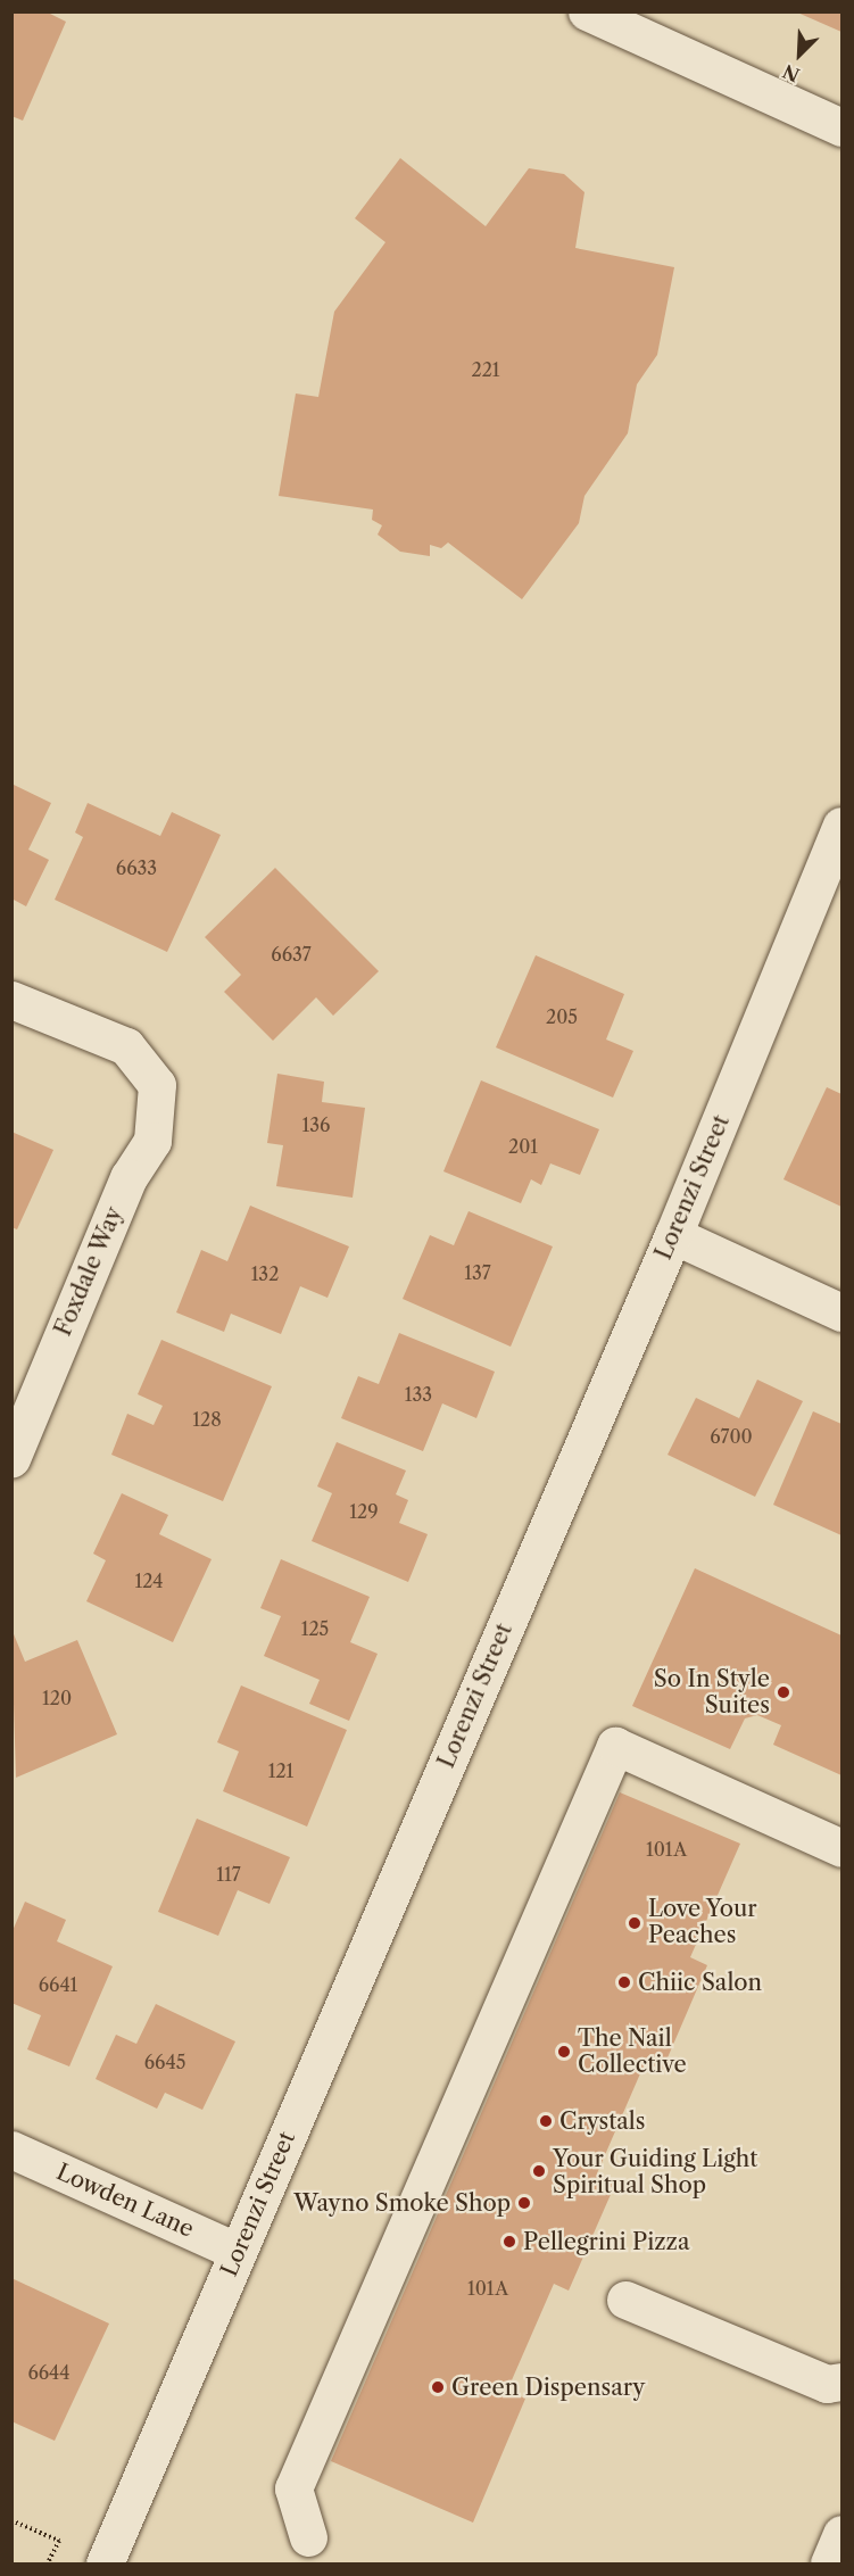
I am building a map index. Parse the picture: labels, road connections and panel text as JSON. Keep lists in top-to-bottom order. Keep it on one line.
{"streets":{"street":["Lorenzi Street","Foxdale Way","Lowden Lane"]},"crossings":[["Lorenzi Street","Lowden Lane"]],"places":["So In Style Suites","Love Your Peaches","Chiic Salon","The Nail Collective","Crystals","Your Guiding Light Spiritual Shop","Wayno Smoke Shop","Pellegrini Pizza","Green Dispensary"],"house_numbers":["221","6633","6637","205","136","201","137","132","133","128","6700","129","124","125","120","121","101A","117","6641","6645","101A","6644"],"north":"bottom left"}
